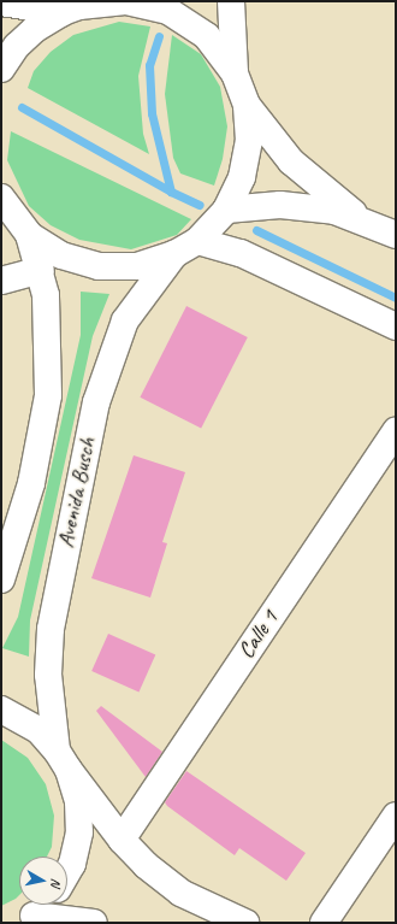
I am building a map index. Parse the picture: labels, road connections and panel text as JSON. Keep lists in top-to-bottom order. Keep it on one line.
{"streets":{"main road":["Avenida Busch","Calle 1"]},"north":"right"}
